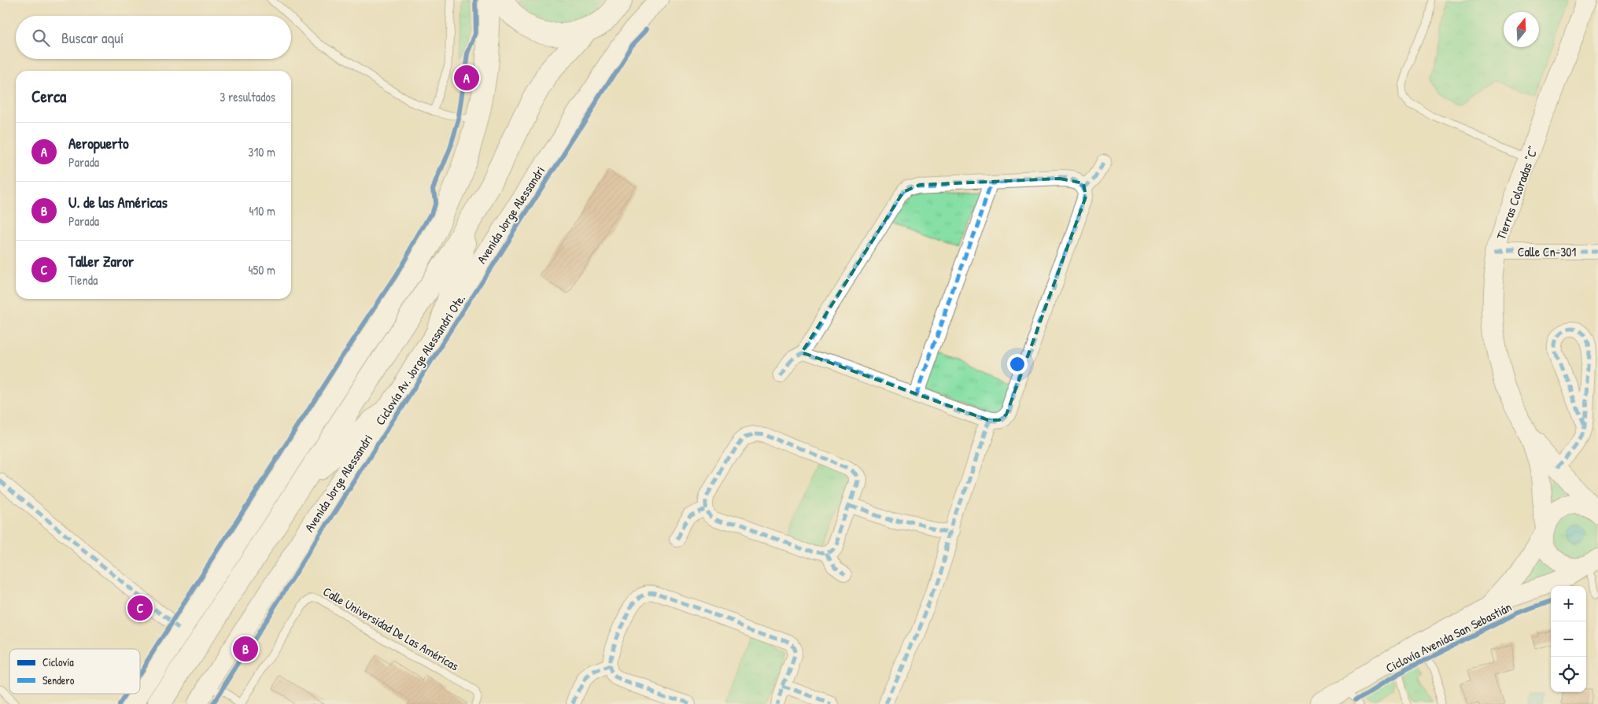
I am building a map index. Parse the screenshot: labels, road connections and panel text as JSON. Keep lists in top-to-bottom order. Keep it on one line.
{"streets":{"street":["Tierras Coloradas \"C\"","Avenida Jorge Alessandri","Calle Cn-301"],"lane":["Calle Universidad De Las Américas"],"cycle path":["Ciclovía Av. Jorge Alessandri Ote.","Ciclovía Avenida San Sebastián"]},"crossings":[["Tierras Coloradas \"C\"","Calle Cn-301"],["Avenida Jorge Alessandri","Calle Universidad De Las Américas"]],"legend":["Ciclovía","Sendero"],"north":"top","page":{"search":"Buscar aquí","pins":["A","C","B"],"heading":["Cerca","3 resultados"],"list":[{"mark":"A","name":"Aeropuerto","note":"Parada","value":"310 m"},{"mark":"B","name":"U. de las Américas","note":"Parada","value":"410 m"},{"mark":"C","name":"Taller Zaror","note":"Tienda","value":"450 m"}],"map_buttons":["+","−"]}}
